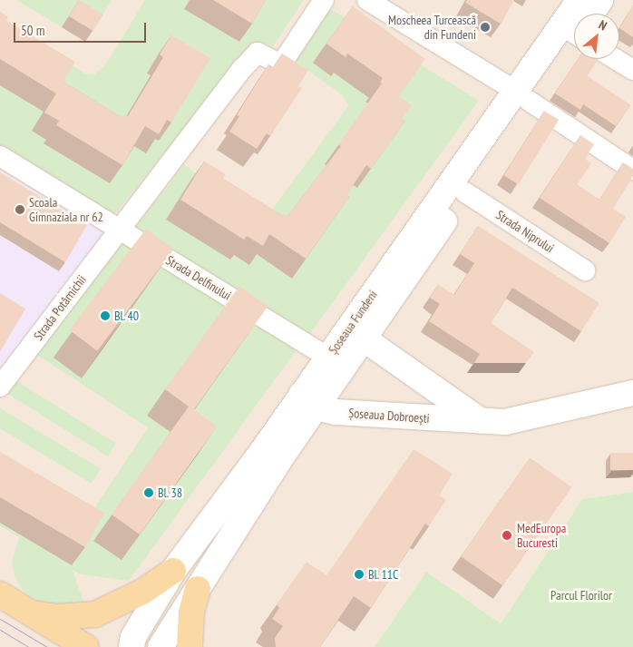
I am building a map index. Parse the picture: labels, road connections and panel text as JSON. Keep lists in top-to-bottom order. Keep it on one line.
{"streets":{"main road":["Șoseaua Fundeni","Șoseaua Dobroești"],"street":["Strada Niprului","Strada Delfinului","Strada Potârnichii"]},"crossings":[["Strada Niprului","Șoseaua Fundeni"],["Strada Delfinului","Strada Potârnichii"],["Strada Delfinului","Șoseaua Fundeni"],["Șoseaua Fundeni","Șoseaua Dobroești"]],"parks":["Parcul Florilor"],"places":["Moscheea Turcească din Fundeni","Scoala Gimnaziala nr 62","Bl. 40","Bl. 38","MedEuropa Bucuresti","Bl. 11C"],"scale_bar":"50 m","north":"top right"}
